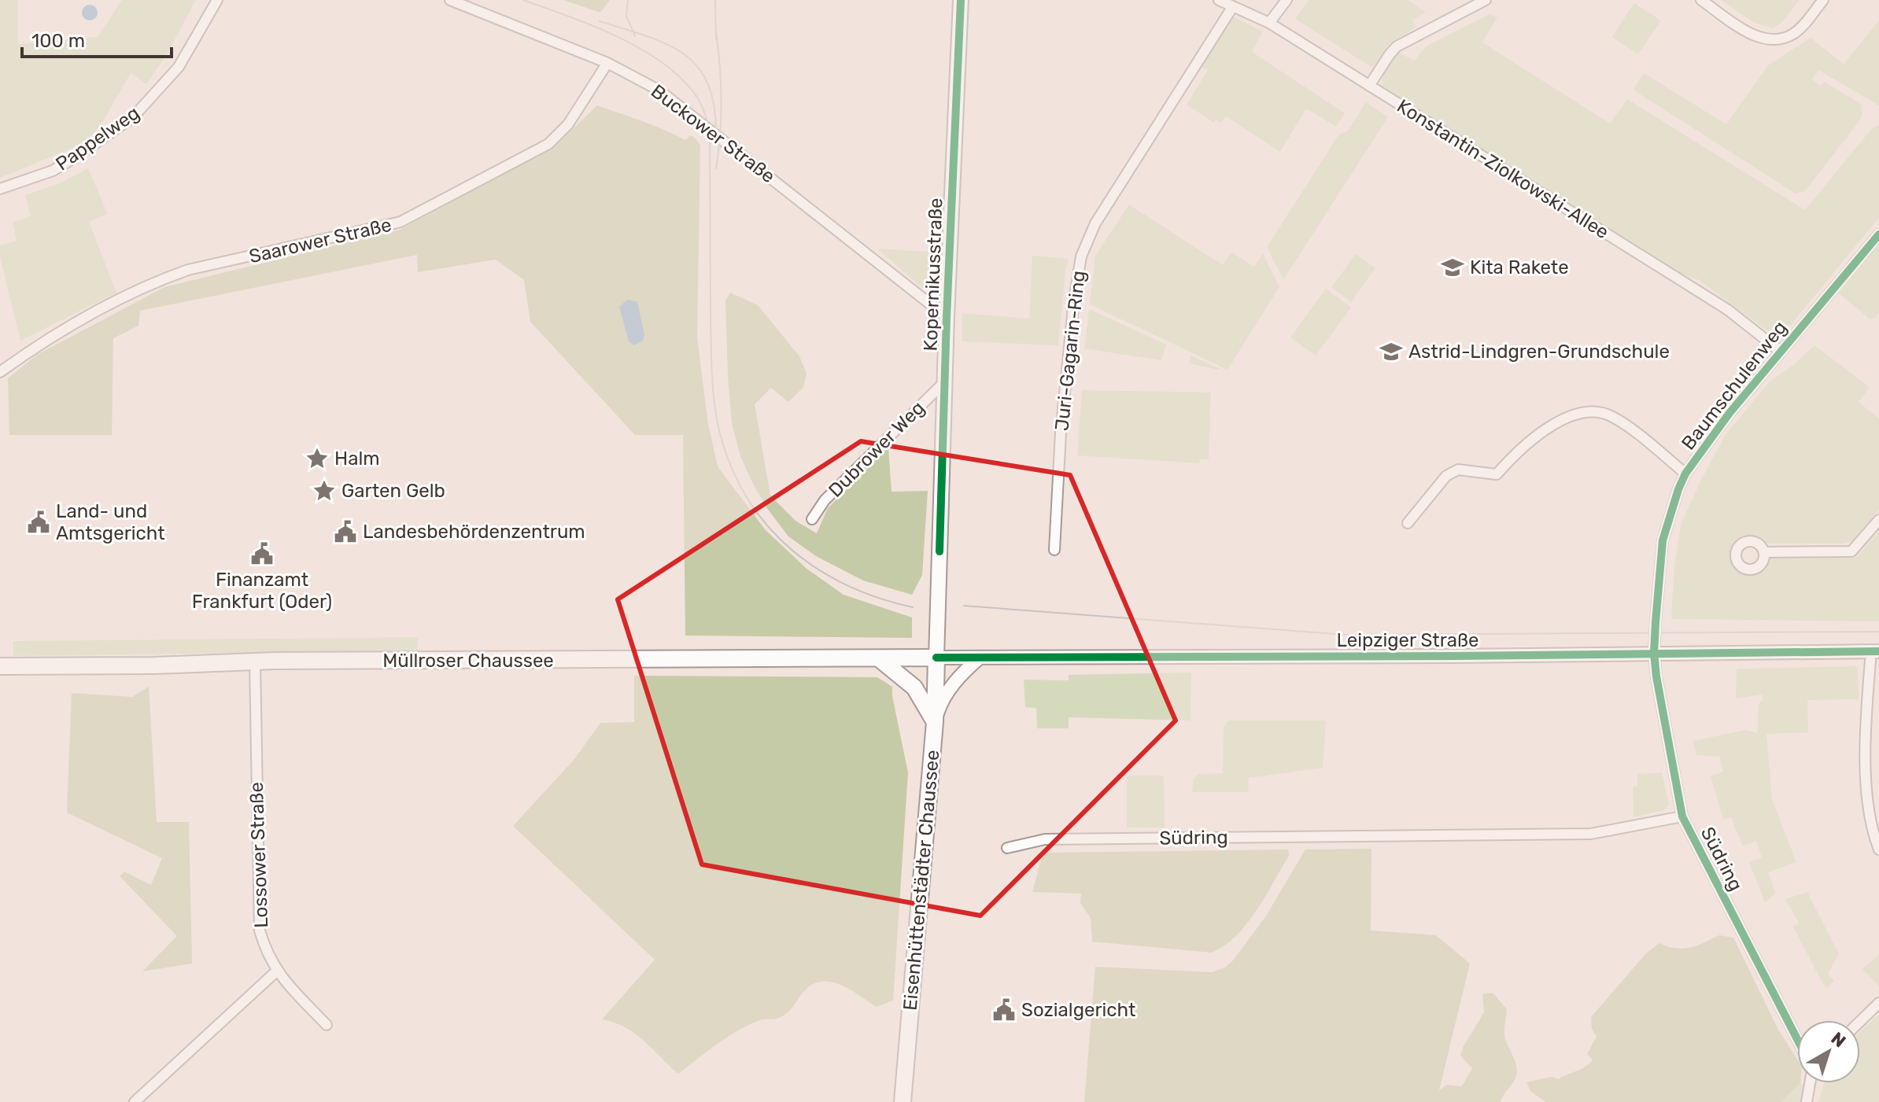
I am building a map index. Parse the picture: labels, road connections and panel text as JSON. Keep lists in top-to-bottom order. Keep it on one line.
{"streets":{"main road":["Kopernikusstraße","Müllroser Chaussee","Eisenhüttenstädter Chaussee"],"street":["Buckower Straße","Pappelweg","Konstantin-Ziolkowski-Allee","Saarower Straße","Juri-Gagarin-Ring","Baumschulenweg","Dubrower Weg","Leipziger Straße","Südring","Lossower Straße"]},"crossings":[["Buckower Straße","Saarower Straße"],["Buckower Straße","Kopernikusstraße"],["Konstantin-Ziolkowski-Allee","Juri-Gagarin-Ring"],["Konstantin-Ziolkowski-Allee","Baumschulenweg"],["Kopernikusstraße","Dubrower Weg"],["Kopernikusstraße","Leipziger Straße"],["Kopernikusstraße","Müllroser Chaussee"],["Kopernikusstraße","Eisenhüttenstädter Chaussee"],["Baumschulenweg","Leipziger Straße"],["Baumschulenweg","Südring"],["Leipziger Straße","Müllroser Chaussee"],["Leipziger Straße","Südring"],["Leipziger Straße","Eisenhüttenstädter Chaussee"],["Müllroser Chaussee","Lossower Straße"],["Müllroser Chaussee","Eisenhüttenstädter Chaussee"]],"places":{"school or university":["Kita Rakete","Astrid-Lindgren-Grundschule"],"place":["Halm","Garten Gelb"],"public building":["Land- und Amtsgericht","Landesbehördenzentrum","Finanzamt Frankfurt (Oder)","Sozialgericht"]},"scale_bar":"100 m","north":"top right"}
